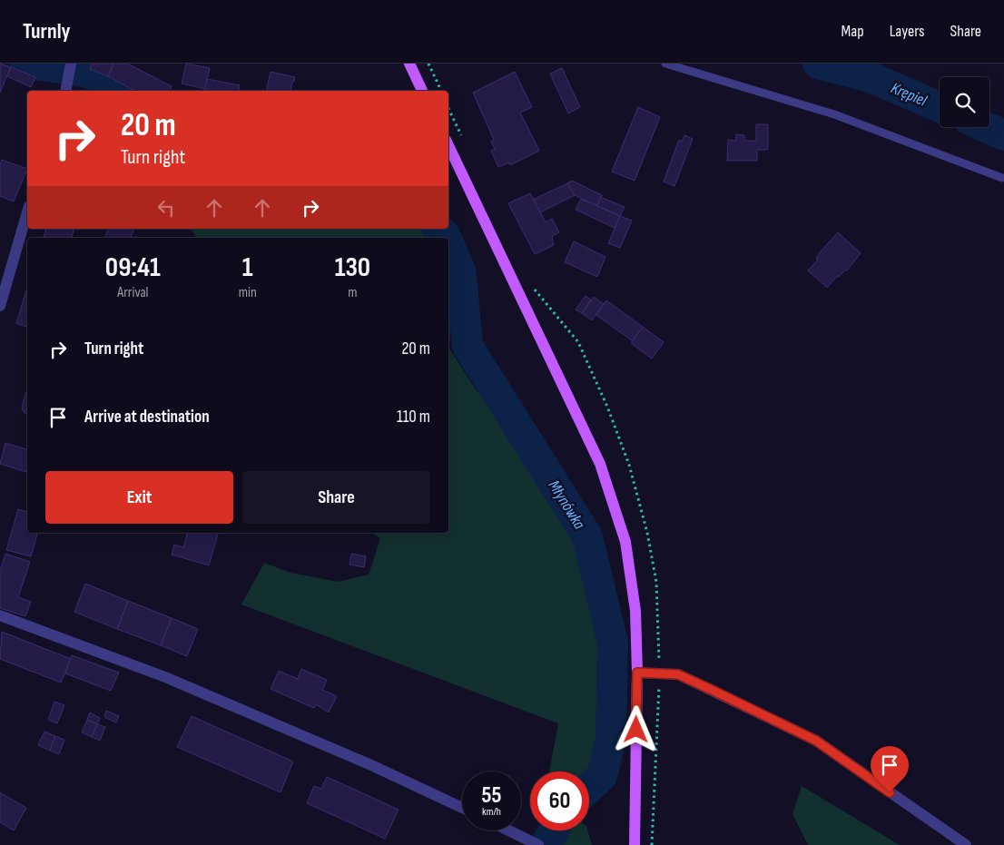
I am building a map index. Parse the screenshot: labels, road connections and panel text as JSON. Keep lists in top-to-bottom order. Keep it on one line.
{"water":["Krępiel","Młynówka"],"page":{"header":"Turnly","nav":["Map","Layers","Share"],"turn":["20 m","Turn right"],"eta":["09:41","Arrival","1","min","130","m"],"list":[{"name":"Turn right","value":"20 m"},{"name":"Arrive at destination","value":"110 m"}],"buttons":["Exit","Share"],"speed":"55 km/h","limit":"60"}}
